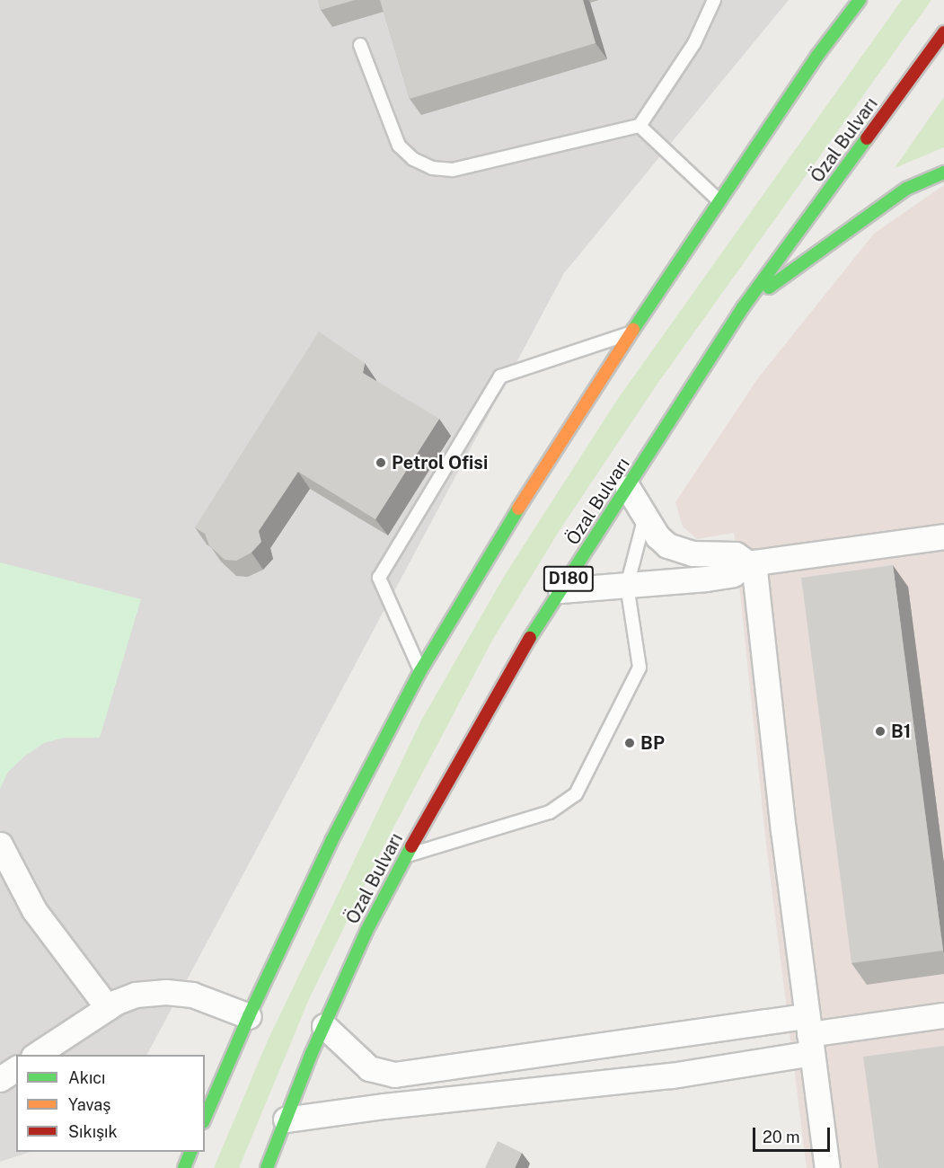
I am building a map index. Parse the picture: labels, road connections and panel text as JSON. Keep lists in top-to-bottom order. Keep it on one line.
{"streets":{"highway":["Özal Bulvarı","D180"]},"places":["Petrol Ofisi","B1","BP"],"legend":["Akıcı","Yavaş","Sıkışık"],"scale_bar":"20 m"}
